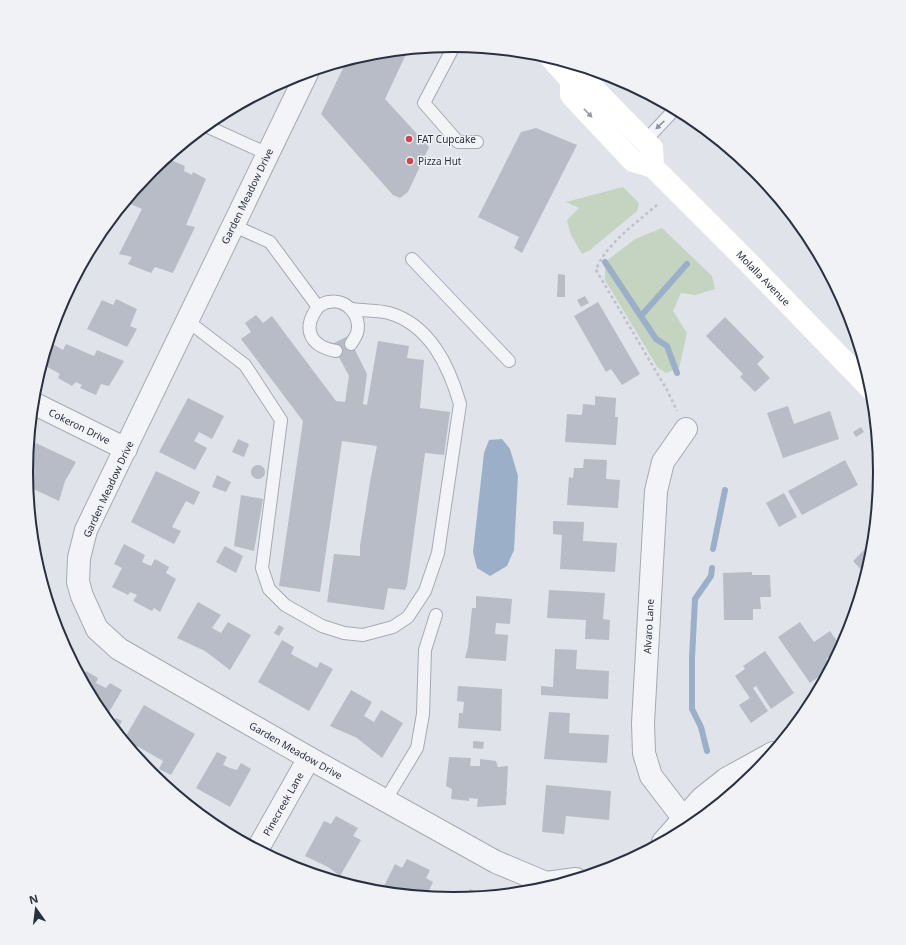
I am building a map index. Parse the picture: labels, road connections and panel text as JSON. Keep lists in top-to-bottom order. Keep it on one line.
{"streets":{"main road":["Molalla Avenue"],"street":["Garden Meadow Drive","Cokeron Drive","Alvaro Lane","Pinecreek Lane"]},"crossings":[["Garden Meadow Drive","Cokeron Drive"],["Garden Meadow Drive","Pinecreek Lane"]],"places":["FAT Cupcake","Pizza Hut"],"north":"top"}
